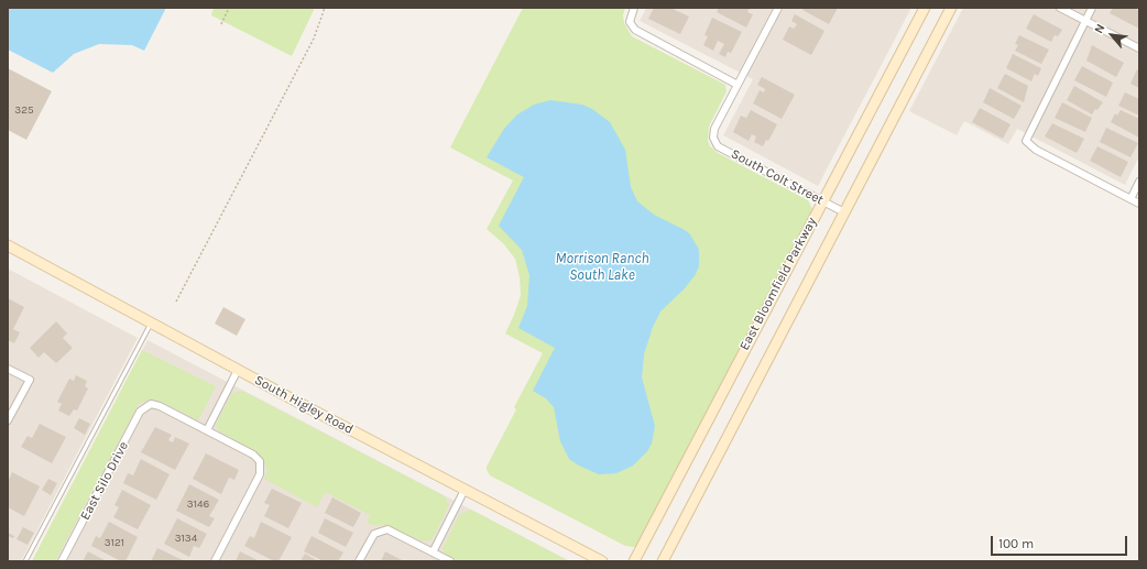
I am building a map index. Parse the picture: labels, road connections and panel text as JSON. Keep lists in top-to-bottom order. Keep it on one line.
{"streets":{"street":["South Colt Street","East Bloomfield Parkway","South Higley Road","East Silo Drive"]},"crossings":[["South Colt Street","East Bloomfield Parkway"]],"water":["Morrison Ranch South Lake"],"house_numbers":["325","3146","3134","3121"],"scale_bar":"100 m","north":"top left"}
